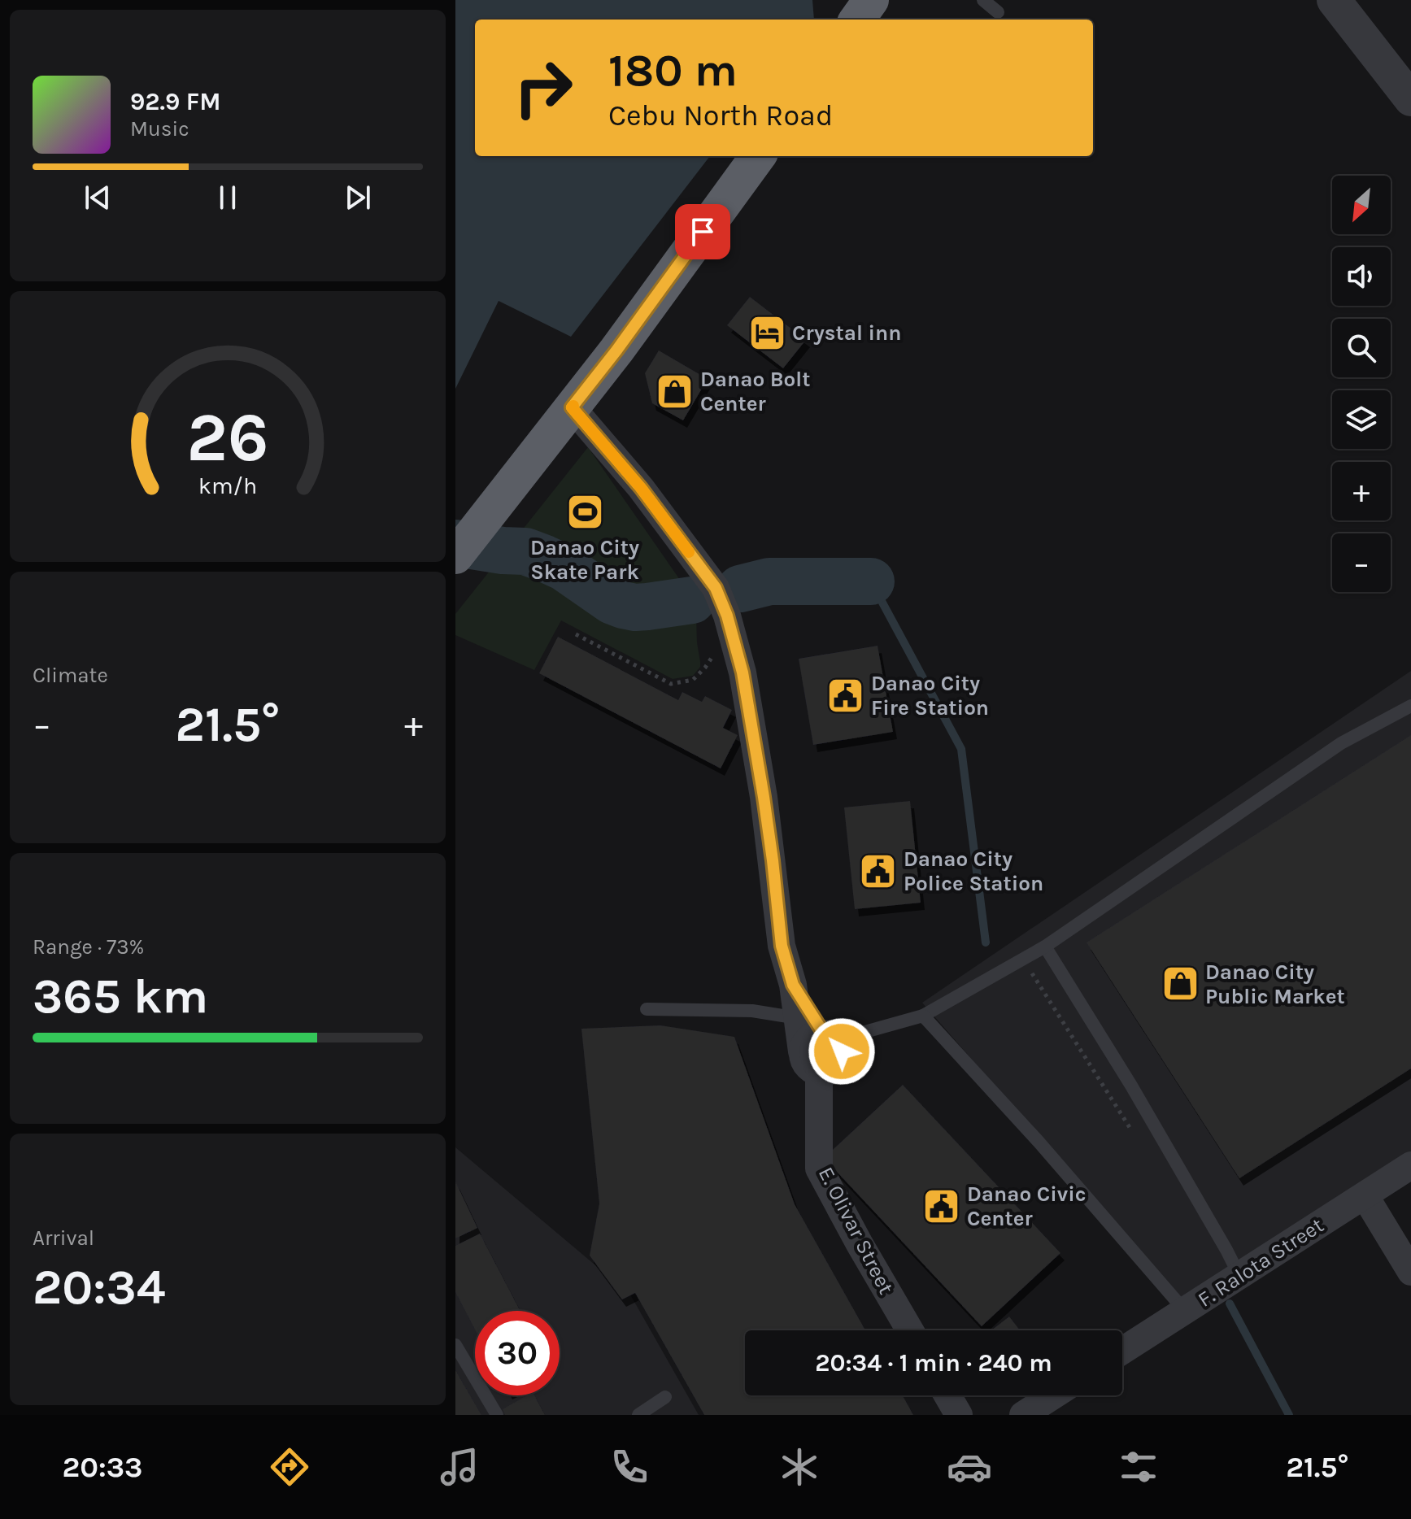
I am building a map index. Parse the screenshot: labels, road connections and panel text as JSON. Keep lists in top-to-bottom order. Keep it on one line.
{"streets":{"street":["E. Olivar Street","F. Ralota Street"]},"places":{"hotel":["Crystal inn"],"shop":["Danao Bolt Center","Danao City Public Market"],"sports":["Danao City Skate Park"],"public building":["Danao City Fire Station","Danao City Police Station","Danao Civic Center"]},"north":"bottom left","page":{"turn":["180 m","Cebu North Road"],"song":["92.9 FM","Music"],"map_buttons":["+","−"],"tile":["Climate",["Range · 73%","365 km"],["Arrival","20:34"]],"heat":["−","21.5°","+"],"limit":"30","trip":"20:34 · 1 min · 240 m","tabs":["20:33","21.5°"],"gauge":["26","km/h"]}}
